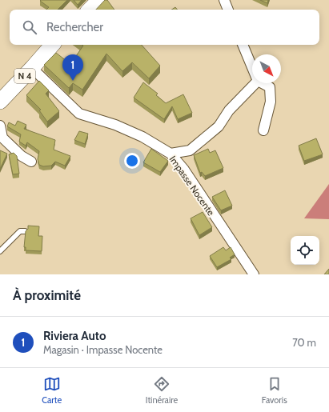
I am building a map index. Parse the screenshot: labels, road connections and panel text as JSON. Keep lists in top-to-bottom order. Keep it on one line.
{"streets":{"highway":["N 4"],"street":["Impasse Nocente"]},"crossings":[["N 4","Impasse Nocente"]],"north":"bottom right","page":{"search":"Rechercher","pins":"1","heading":"À proximité","list":[{"mark":"1","name":"Riviera Auto","note":"Magasin · Impasse Nocente","value":"70 m"}],"nav":["Carte","Itinéraire","Favoris"]}}
